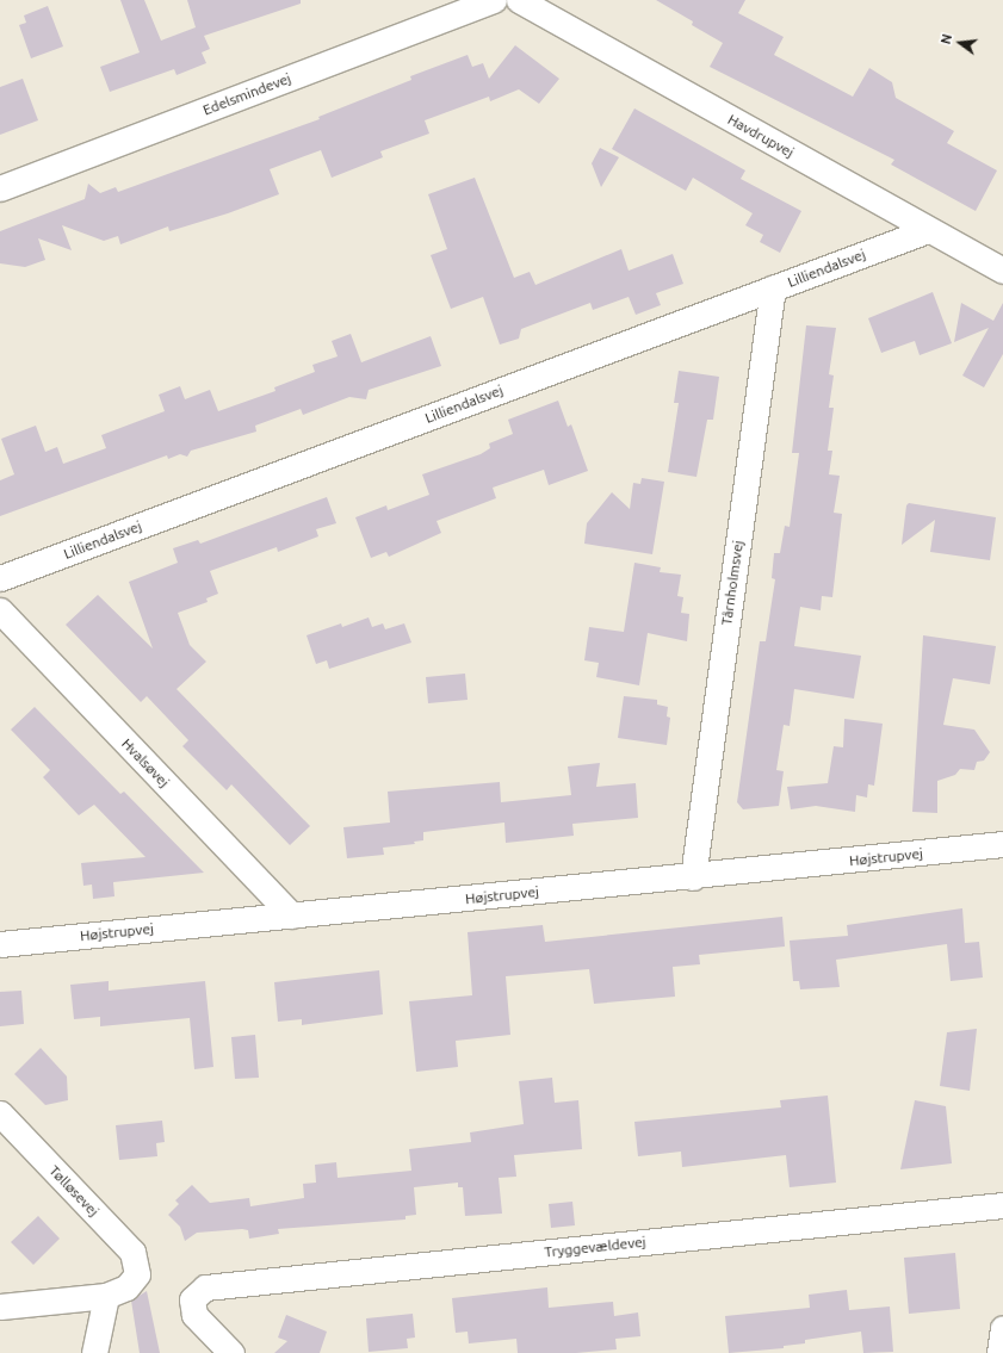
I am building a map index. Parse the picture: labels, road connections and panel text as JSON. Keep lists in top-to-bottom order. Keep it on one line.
{"streets":{"street":["Edelsmindevej","Havdrupvej","Lilliendalsvej","Tårnholmsvej","Hvalsøvej","Højstrupvej","Tølløsevej","Tryggevældevej"]},"crossings":[["Havdrupvej","Lilliendalsvej"],["Lilliendalsvej","Tårnholmsvej"],["Tårnholmsvej","Højstrupvej"],["Hvalsøvej","Højstrupvej"]],"north":"left"}
